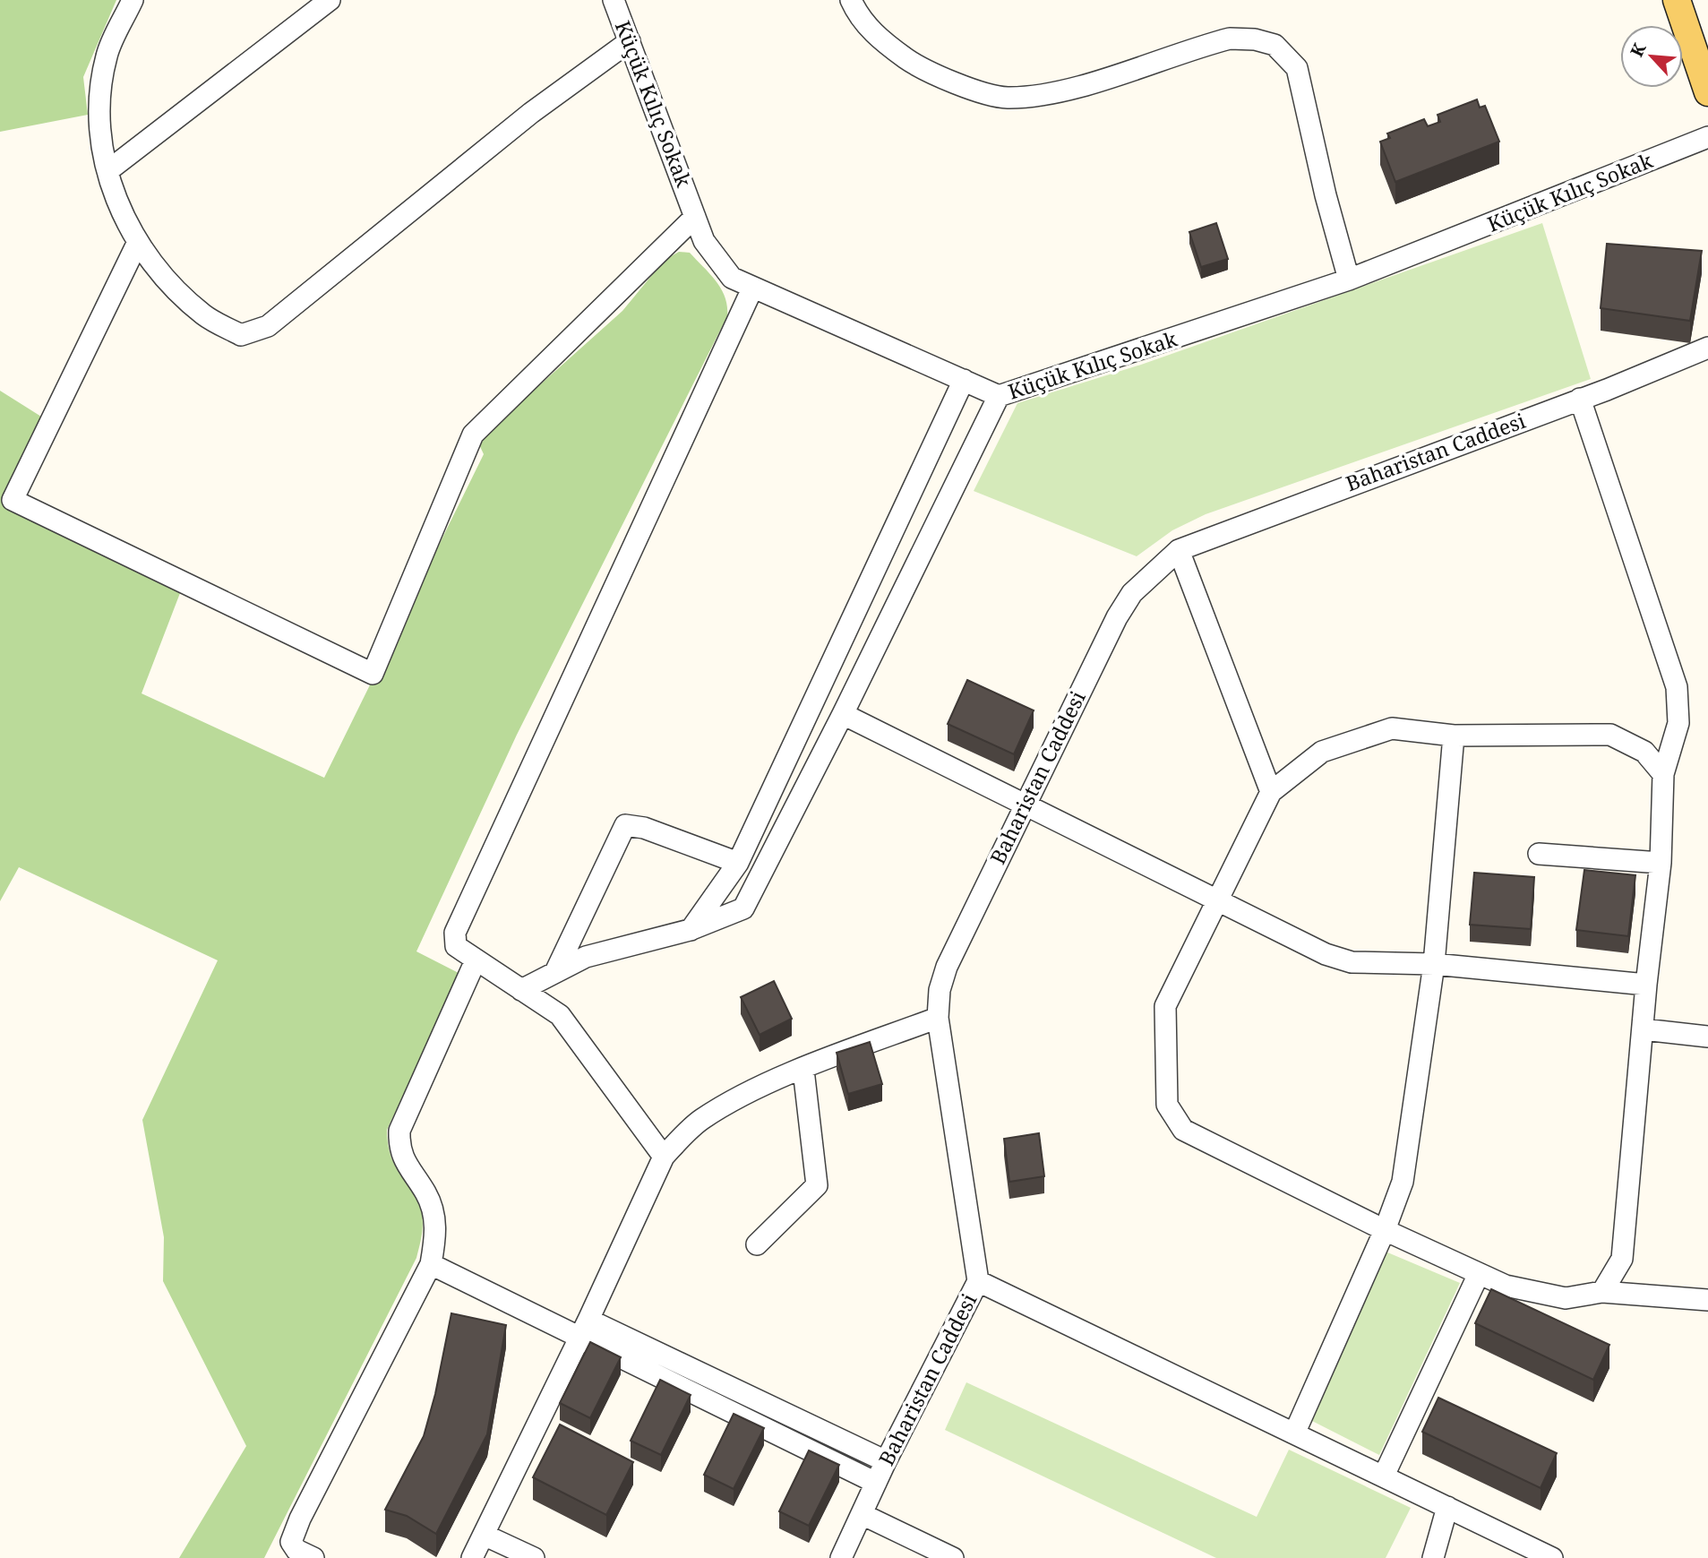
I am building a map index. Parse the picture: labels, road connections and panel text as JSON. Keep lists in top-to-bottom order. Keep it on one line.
{"streets":{"street":["Küçük Kılıç Sokak","Baharistan Caddesi"]},"north":"top left"}
